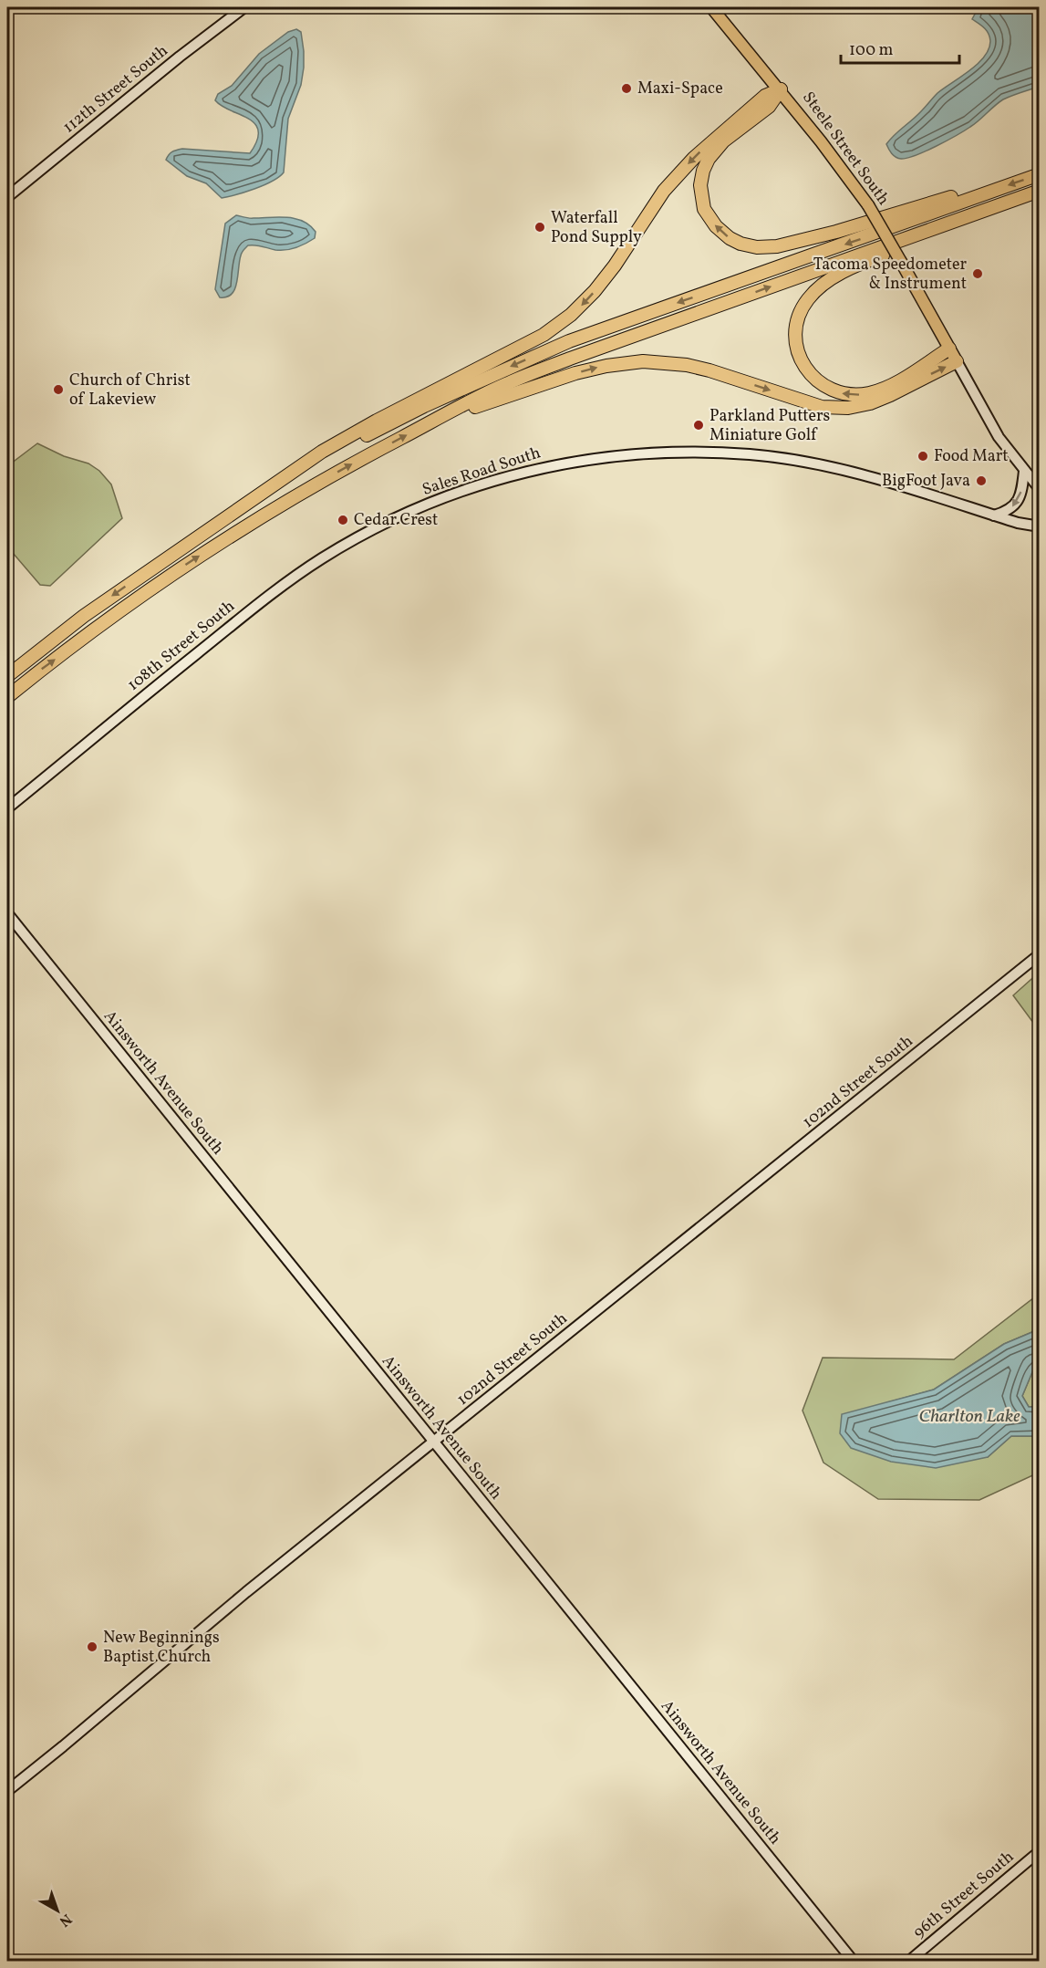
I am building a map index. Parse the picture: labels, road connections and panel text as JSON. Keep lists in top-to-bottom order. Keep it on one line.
{"streets":{"main road":["Steele Street South"],"street":["112th Street South","Sales Road South","108th Street South","102nd Street South","Ainsworth Avenue South","96th Street South"]},"crossings":[["Sales Road South","108th Street South"],["102nd Street South","Ainsworth Avenue South"]],"water":["Charlton Lake"],"places":["Maxi-Space","Waterfall Pond Supply","Tacoma Speedometer & Instrument","Church of Christ of Lakeview","Parkland Putters Miniature Golf","Food Mart","BigFoot Java","Cedar Crest","New Beginnings Baptist Church"],"scale_bar":"100 m","north":"bottom right"}
